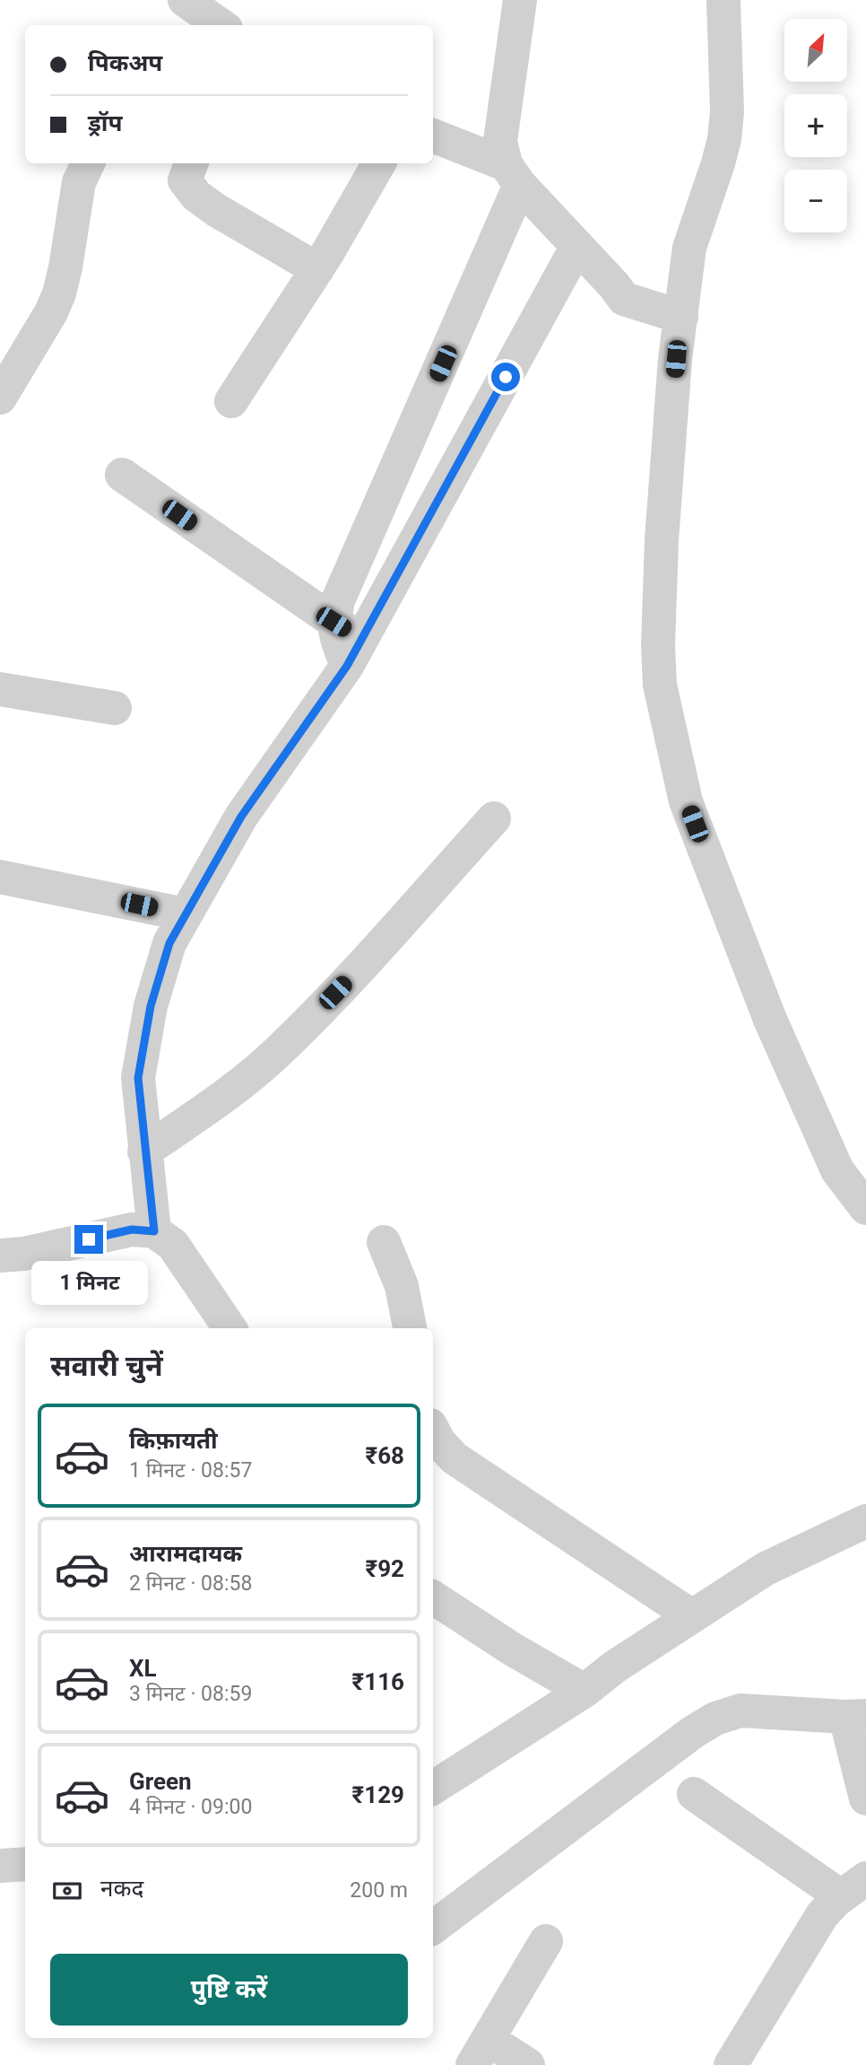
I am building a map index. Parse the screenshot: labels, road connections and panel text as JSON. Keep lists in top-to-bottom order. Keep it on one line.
{"north":"top right","page":{"map_buttons":["+","−"],"banner":["पिकअप","ड्रॉप"],"bubble":"1 मिनट","heading":"सवारी चुनें","list":[{"name":"किफ़ायती","note":"1 मिनट · 08:57","value":"₹68"},{"name":"आरामदायक","note":"2 मिनट · 08:58","value":"₹92"},{"name":"XL","note":"3 मिनट · 08:59","value":"₹116"},{"name":"Green","note":"4 मिनट · 09:00","value":"₹129"}],"pay":["नकद","200 m"],"buttons":"पुष्टि करें"}}
